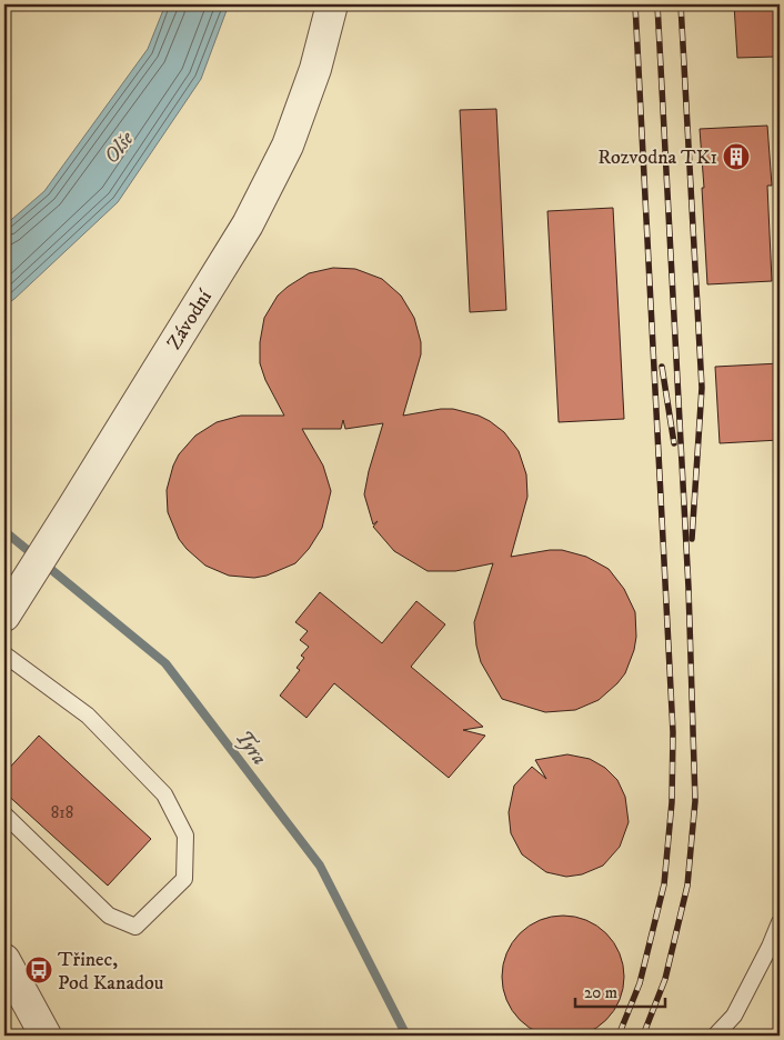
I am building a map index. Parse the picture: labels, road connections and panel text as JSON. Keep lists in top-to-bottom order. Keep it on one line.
{"streets":{"street":["Závodní"]},"water":["Olše","Tyra"],"places":{"building":["Rozvodna TK1"],"bus stop":["Třinec, Pod Kanadou"]},"house_numbers":["818"],"scale_bar":"20 m"}
